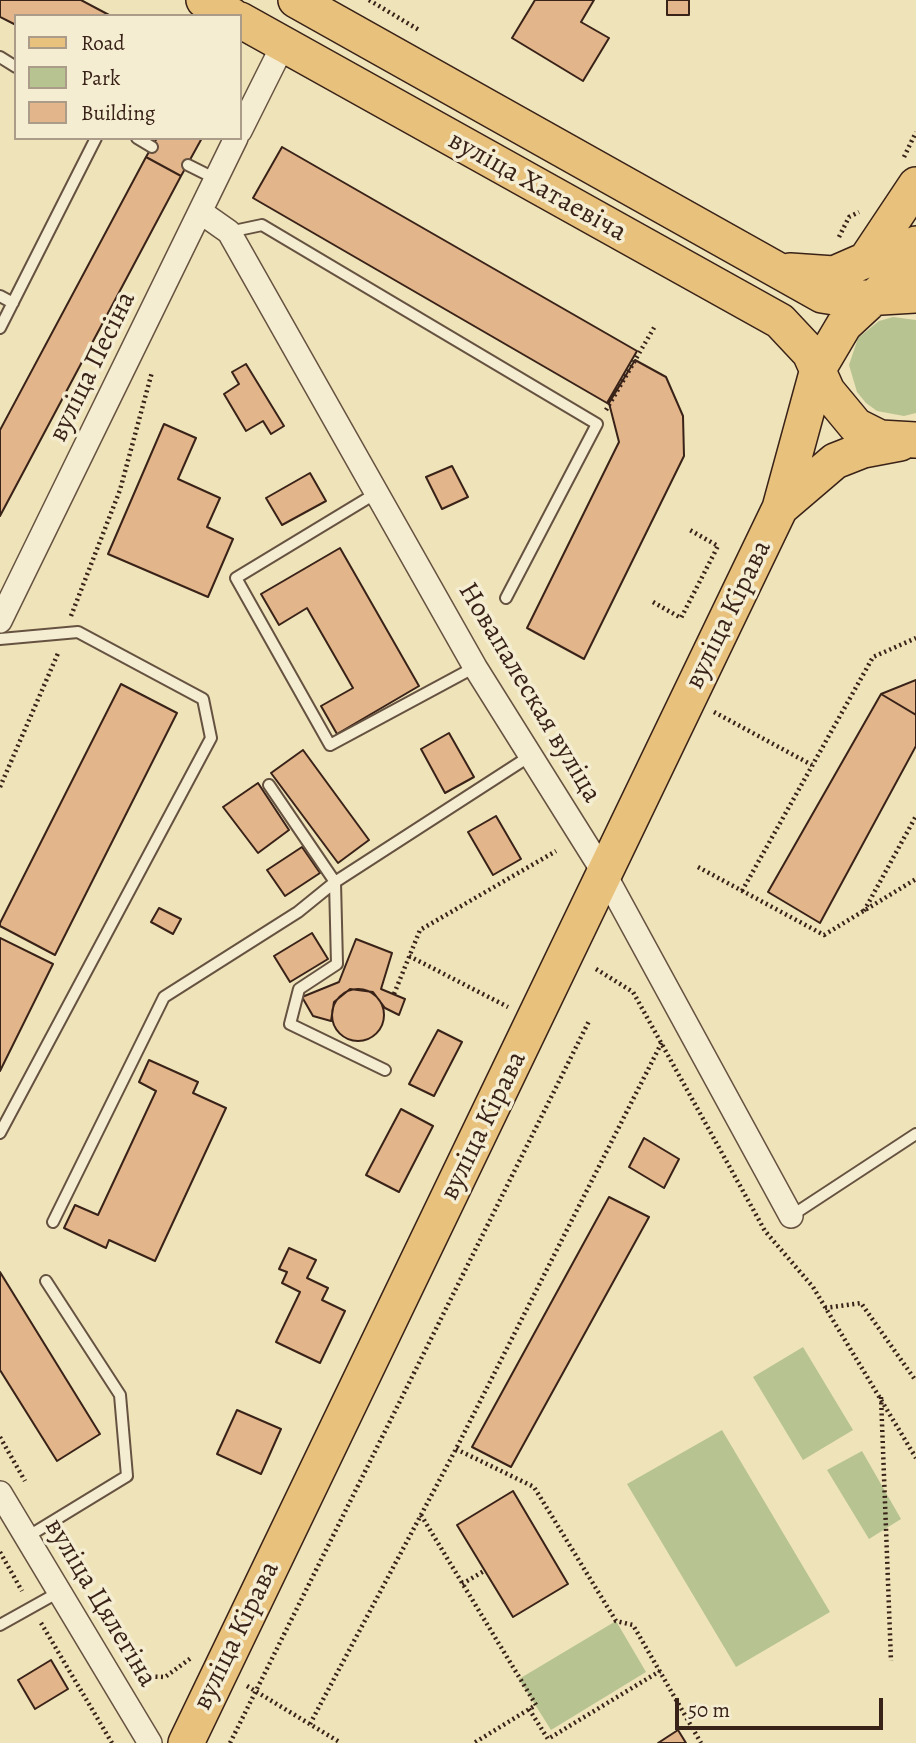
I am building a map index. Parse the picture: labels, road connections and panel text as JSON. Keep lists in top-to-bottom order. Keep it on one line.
{"streets":{"main road":["вуліца Хатаевіча","вуліца Кірава"],"street":["вуліца Песіна","Новапалеская вуліца","вуліца Цялегіна"]},"crossings":[["вуліца Хатаевіча","вуліца Кірава"],["вуліца Песіна","Новапалеская вуліца"],["вуліца Кірава","Новапалеская вуліца"]],"legend":["Road","Park","Building"],"scale_bar":"50 m"}
